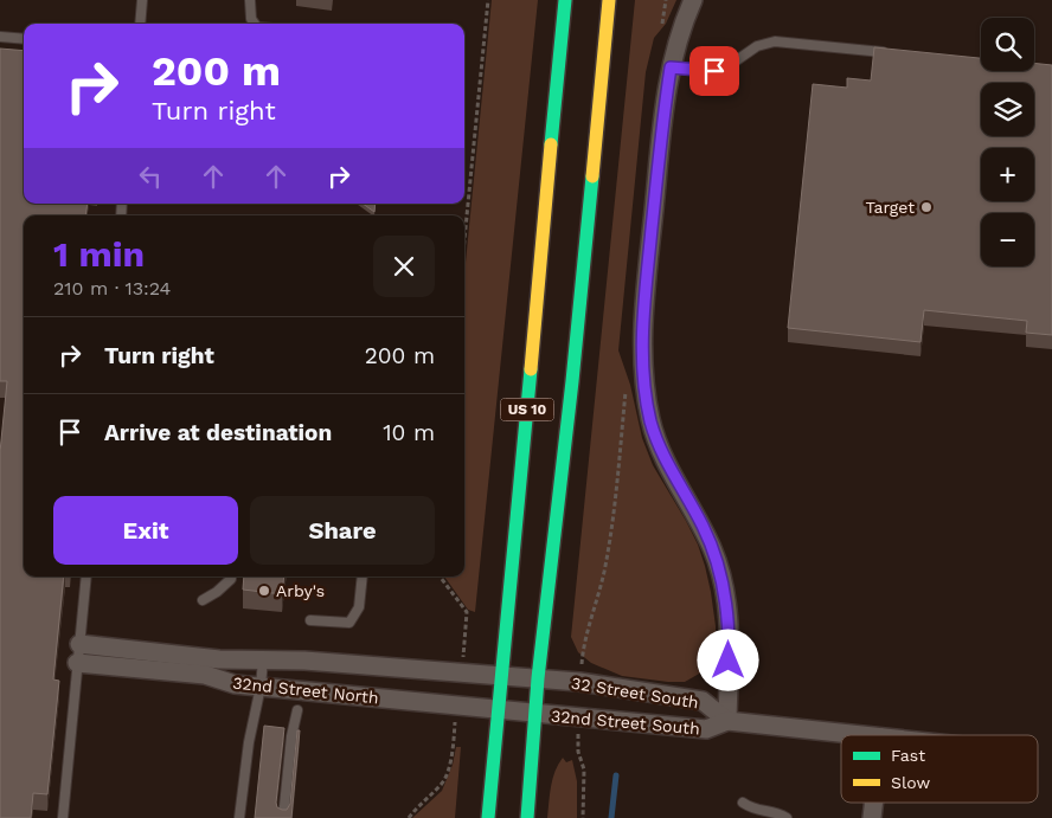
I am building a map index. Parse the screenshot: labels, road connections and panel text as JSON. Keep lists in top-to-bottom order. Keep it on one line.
{"streets":{"main road":["US 10"],"street":["32nd Street North","32 Street South","32nd Street South"]},"crossings":[["US 10","32nd Street North"],["US 10","32 Street South"],["US 10","32nd Street South"],["32nd Street North","32 Street South"],["32nd Street North","32nd Street South"],["32 Street South","32nd Street South"]],"places":["Target","Arby's"],"legend":["Fast","Slow"],"page":{"map_buttons":["+","−"],"turn":["200 m","Turn right"],"heading":["1 min","210 m · 13:24"],"list":[{"name":"Turn right","value":"200 m"},{"name":"Arrive at destination","value":"10 m"}],"buttons":["Exit","Share"]}}
